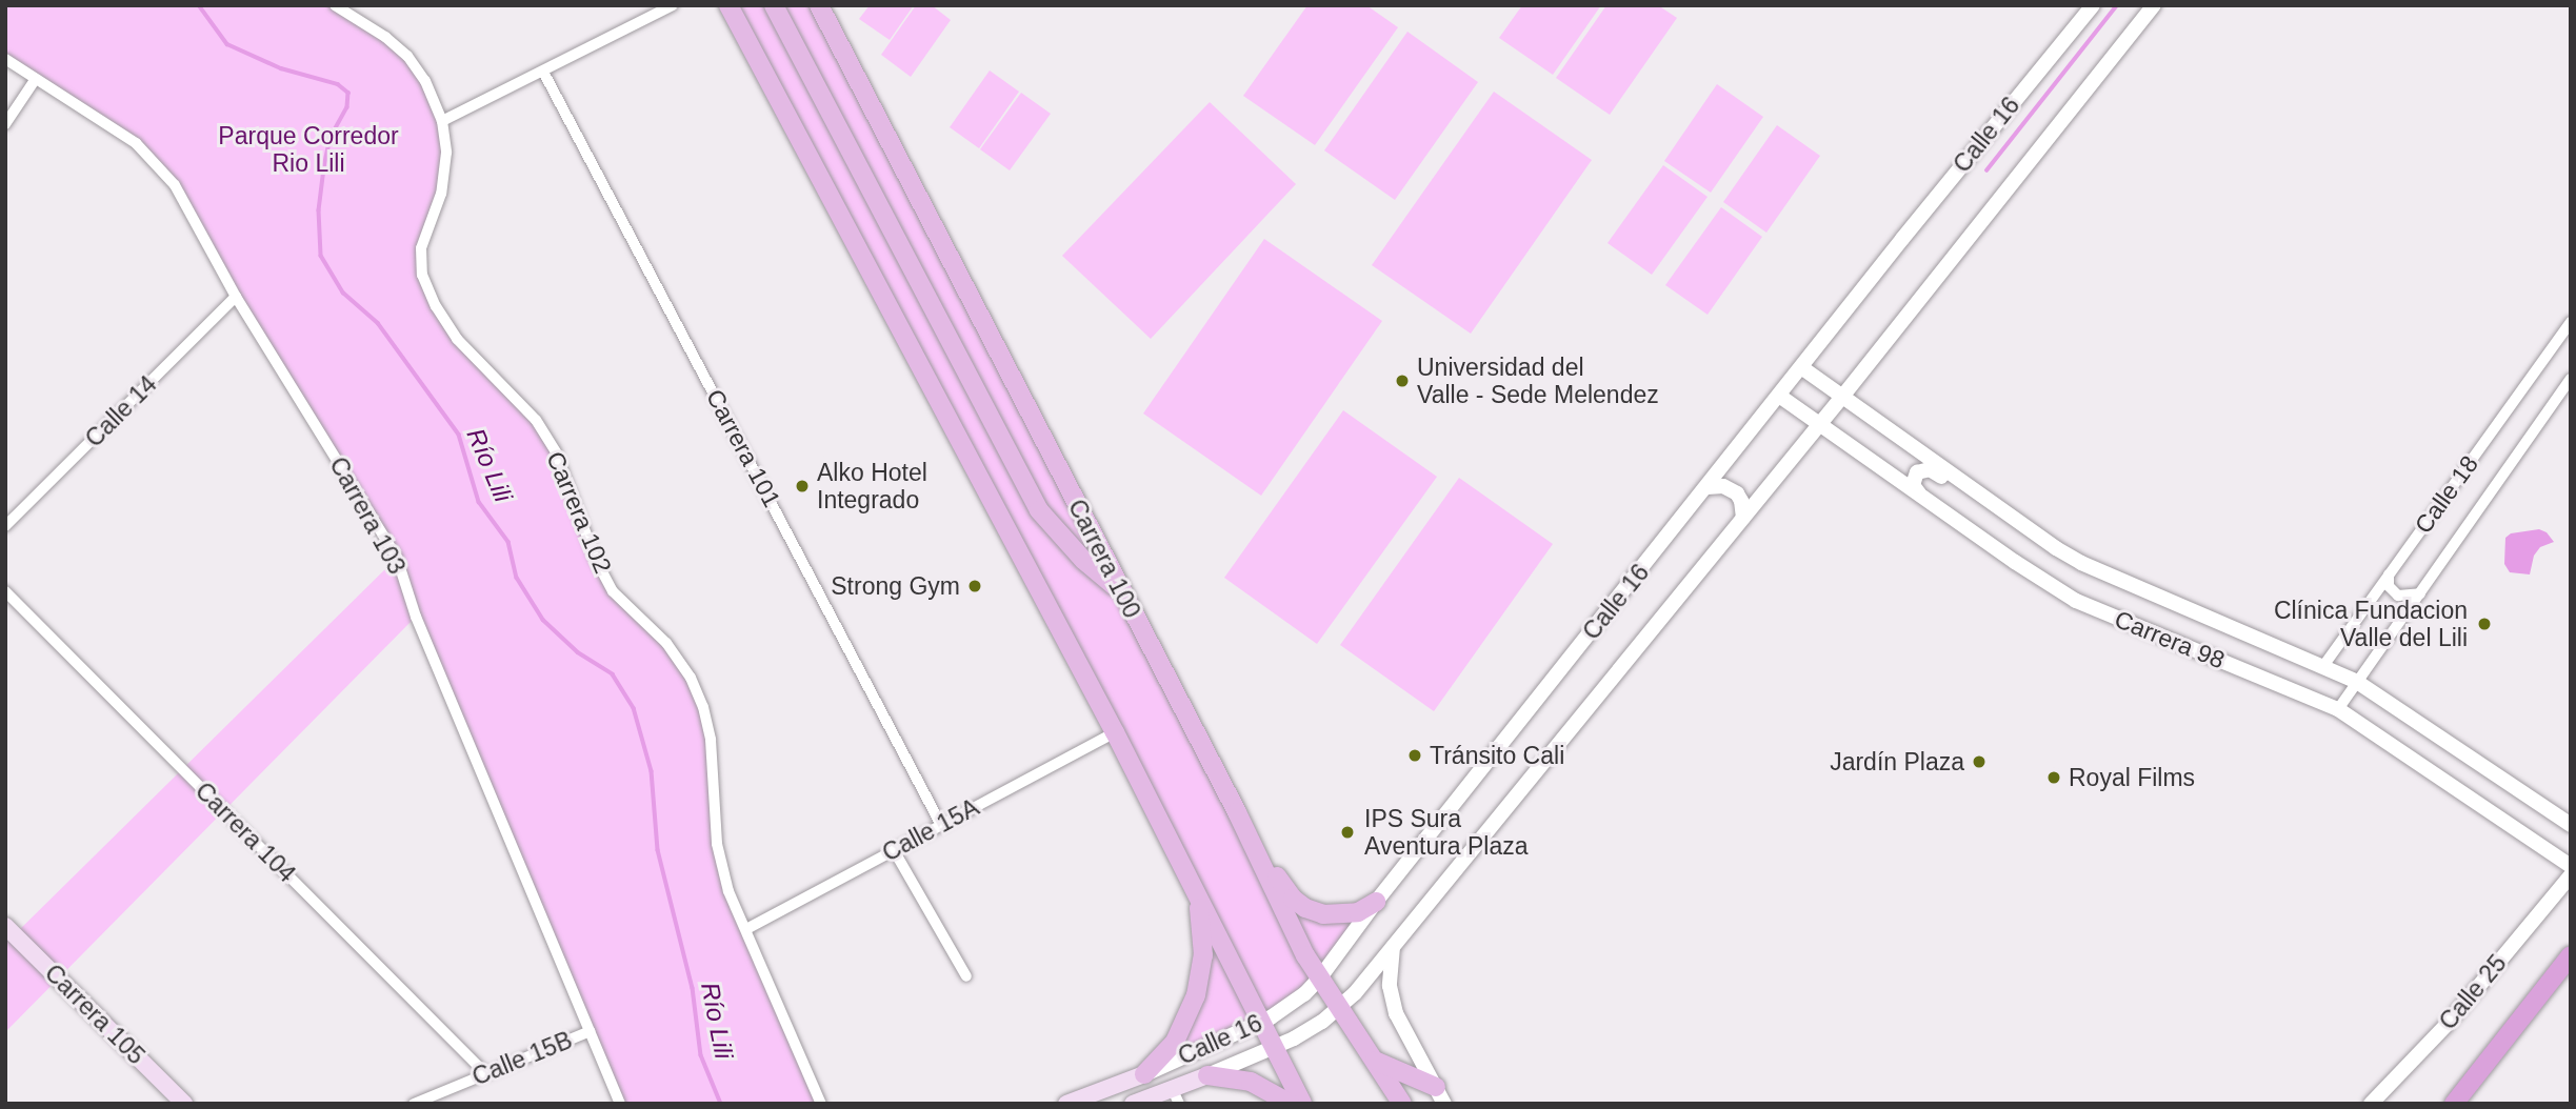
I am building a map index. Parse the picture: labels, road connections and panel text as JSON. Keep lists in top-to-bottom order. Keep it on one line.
{"streets":{"main road":["Calle 16","Carrera 100","Carrera 105"],"street":["Calle 14","Carrera 101","Calle 18","Carrera 102","Carrera 103","Carrera 98","Calle 15A","Carrera 104","Calle 25","Calle 15B"]},"crossings":[["Calle 16","Carrera 100"],["Calle 16","Carrera 98"],["Calle 14","Carrera 103"],["Carrera 101","Calle 15A"],["Calle 18","Carrera 98"],["Carrera 102","Calle 15A"],["Carrera 103","Calle 15B"],["Carrera 104","Calle 15B"]],"water":["Río Lili"],"parks":["Parque Corredor Rio Lili"],"places":["Universidad del Valle - Sede Melendez","Alko Hotel Integrado","Strong Gym","Clínica Fundacion Valle del Lili","Tránsito Cali","Jardín Plaza","Royal Films","IPS Sura Aventura Plaza"]}
